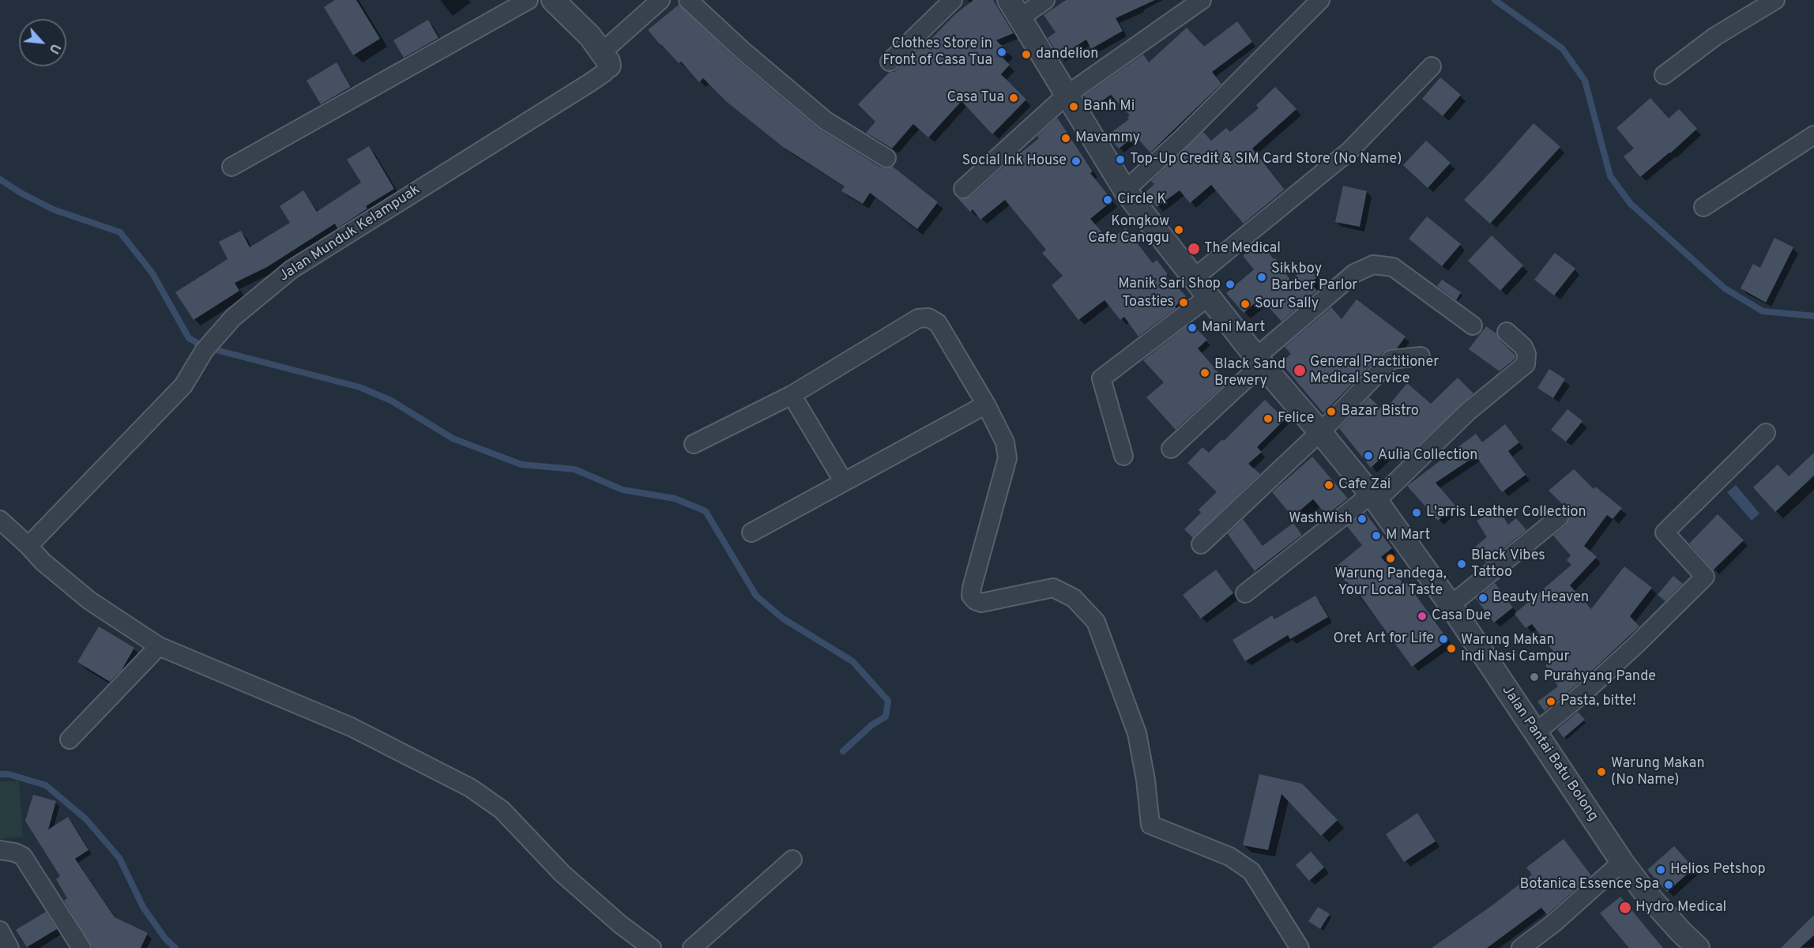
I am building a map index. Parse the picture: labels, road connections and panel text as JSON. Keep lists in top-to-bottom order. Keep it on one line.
{"streets":{"street":["Jalan Munduk Kelampuak","Jalan Pantai Batu Bolong"]},"places":["Clothes Store in Front of Casa Tua","dandelion","Casa Tua","Banh Mi","Mavammy","Top-Up Credit & SIM Card Store (No Name)","Social Ink House","Circle K","Kongkow Cafe Canggu","The Medical","Sikkboy Barber Parlor","Manik Sari Shop","Toasties","Sour Sally","Mani Mart","General Practitioner Medical Service","Black Sand Brewery","Bazar Bistro","Felice","Aulia Collection","Cafe Zai","L'arris Leather Collection","WashWish","M Mart","Warung Pandega, Your Local Taste","Black Vibes Tattoo","Beauty Heaven","Casa Due","Oret Art for Life","Warung Makan Indi Nasi Campur","Purahyang Pande","Pasta, bitte!","Warung Makan (No Name)","Helios Petshop","Botanica Essence Spa","Hydro Medical"],"north":"bottom right"}
